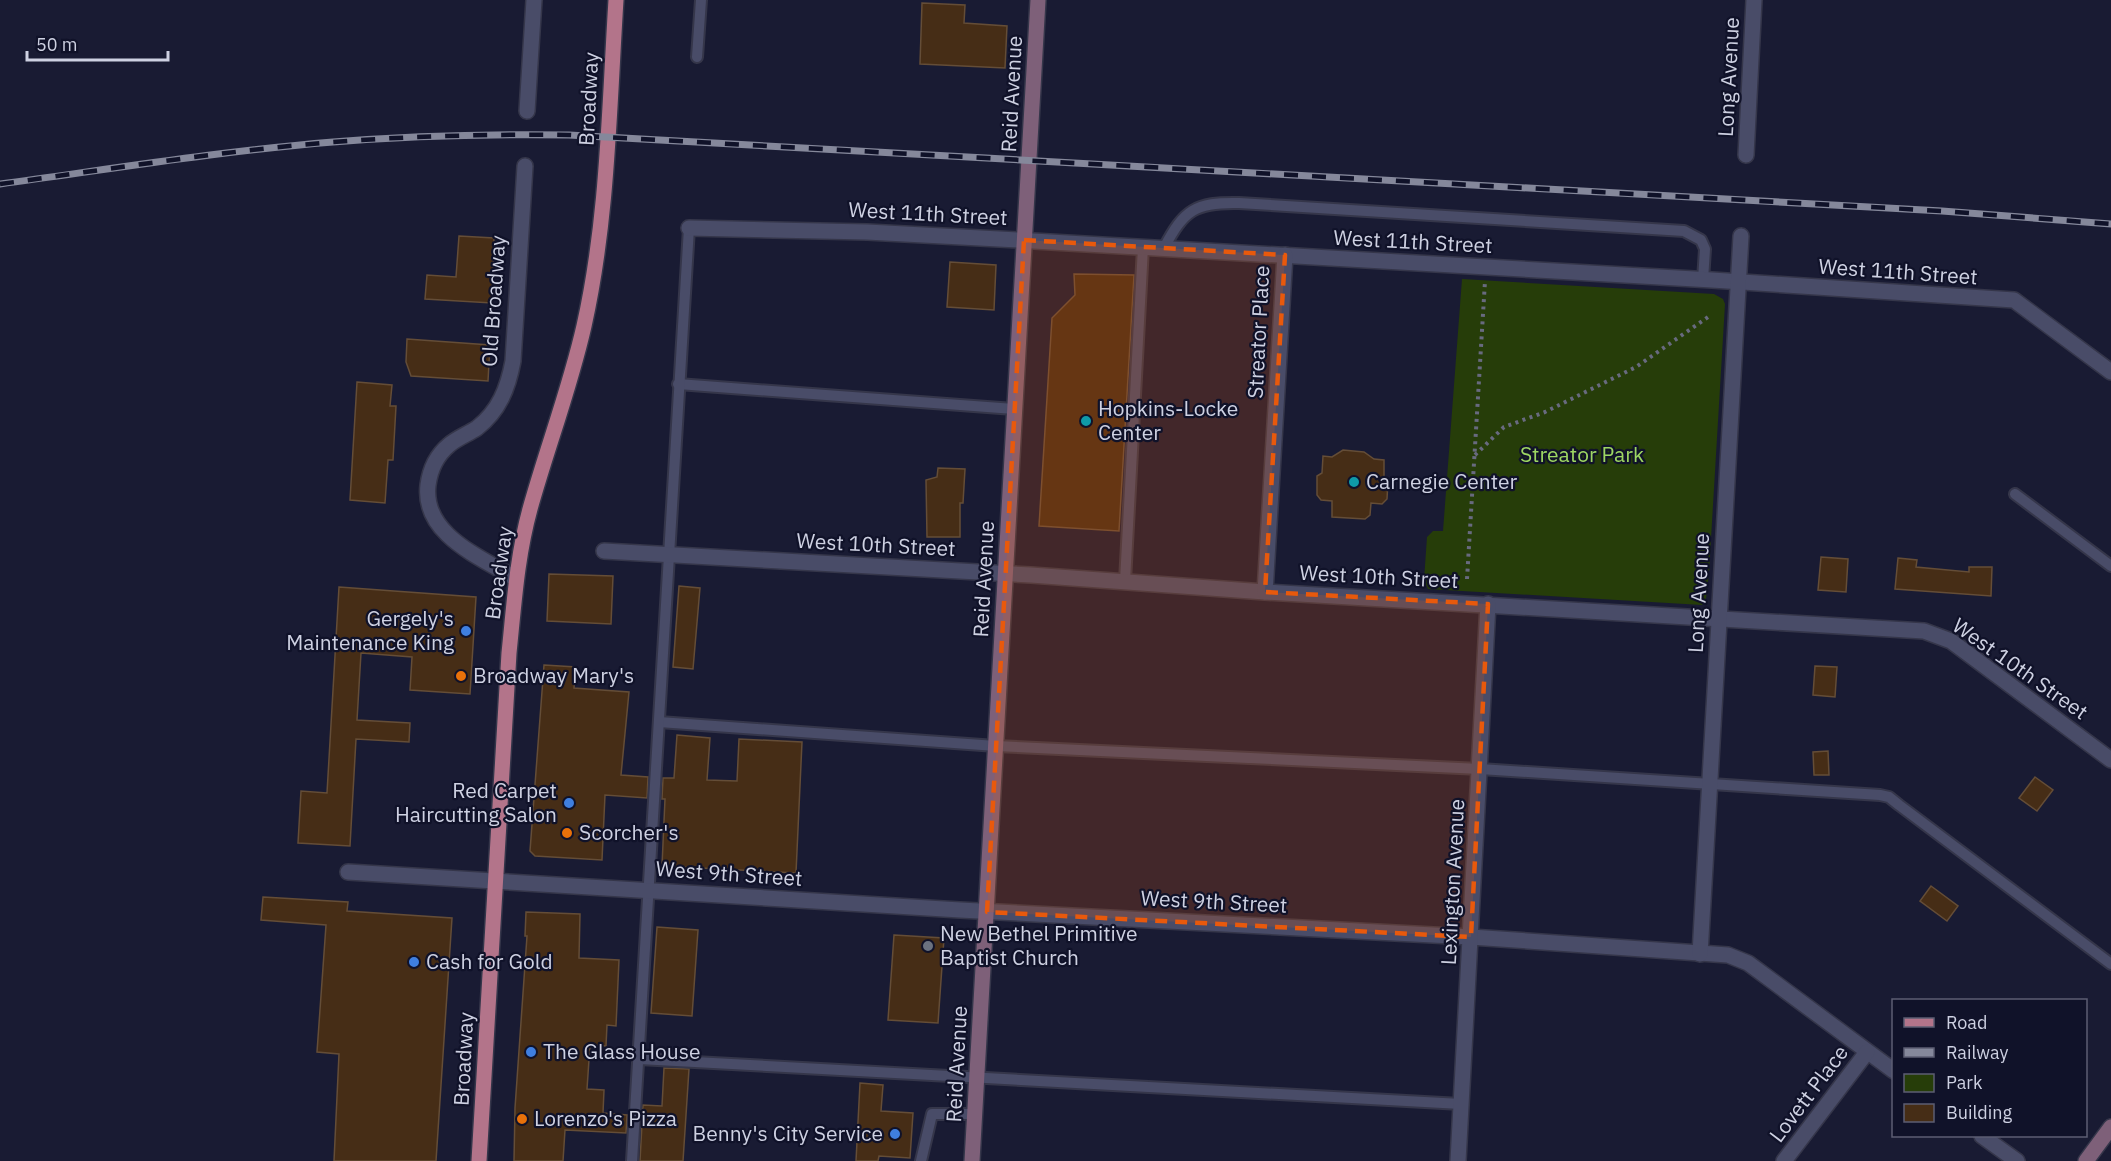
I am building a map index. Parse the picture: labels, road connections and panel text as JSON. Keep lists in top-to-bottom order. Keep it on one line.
{"streets":{"main road":["Broadway"],"street":["Long Avenue","Reid Avenue","West 11th Street","Old Broadway","Streator Place","West 10th Street","West 9th Street","Lexington Avenue","Lovett Place"]},"crossings":[["Long Avenue","West 11th Street"],["Long Avenue","West 10th Street"],["Long Avenue","West 9th Street"],["Reid Avenue","West 11th Street"],["Reid Avenue","West 10th Street"],["Reid Avenue","West 9th Street"],["Broadway","Old Broadway"],["Broadway","West 9th Street"],["West 11th Street","Streator Place"],["Streator Place","West 10th Street"],["West 10th Street","Lexington Avenue"],["West 9th Street","Lexington Avenue"],["West 9th Street","Lovett Place"]],"parks":["Streator Park"],"places":["Hopkins-Locke Center","Carnegie Center","Gergely's Maintenance King","Broadway Mary's","Red Carpet Haircutting Salon","Scorcher's","New Bethel Primitive Baptist Church","Cash for Gold","The Glass House","Lorenzo's Pizza","Benny's City Service"],"legend":["Road","Railway","Park","Building"],"scale_bar":"50 m"}
